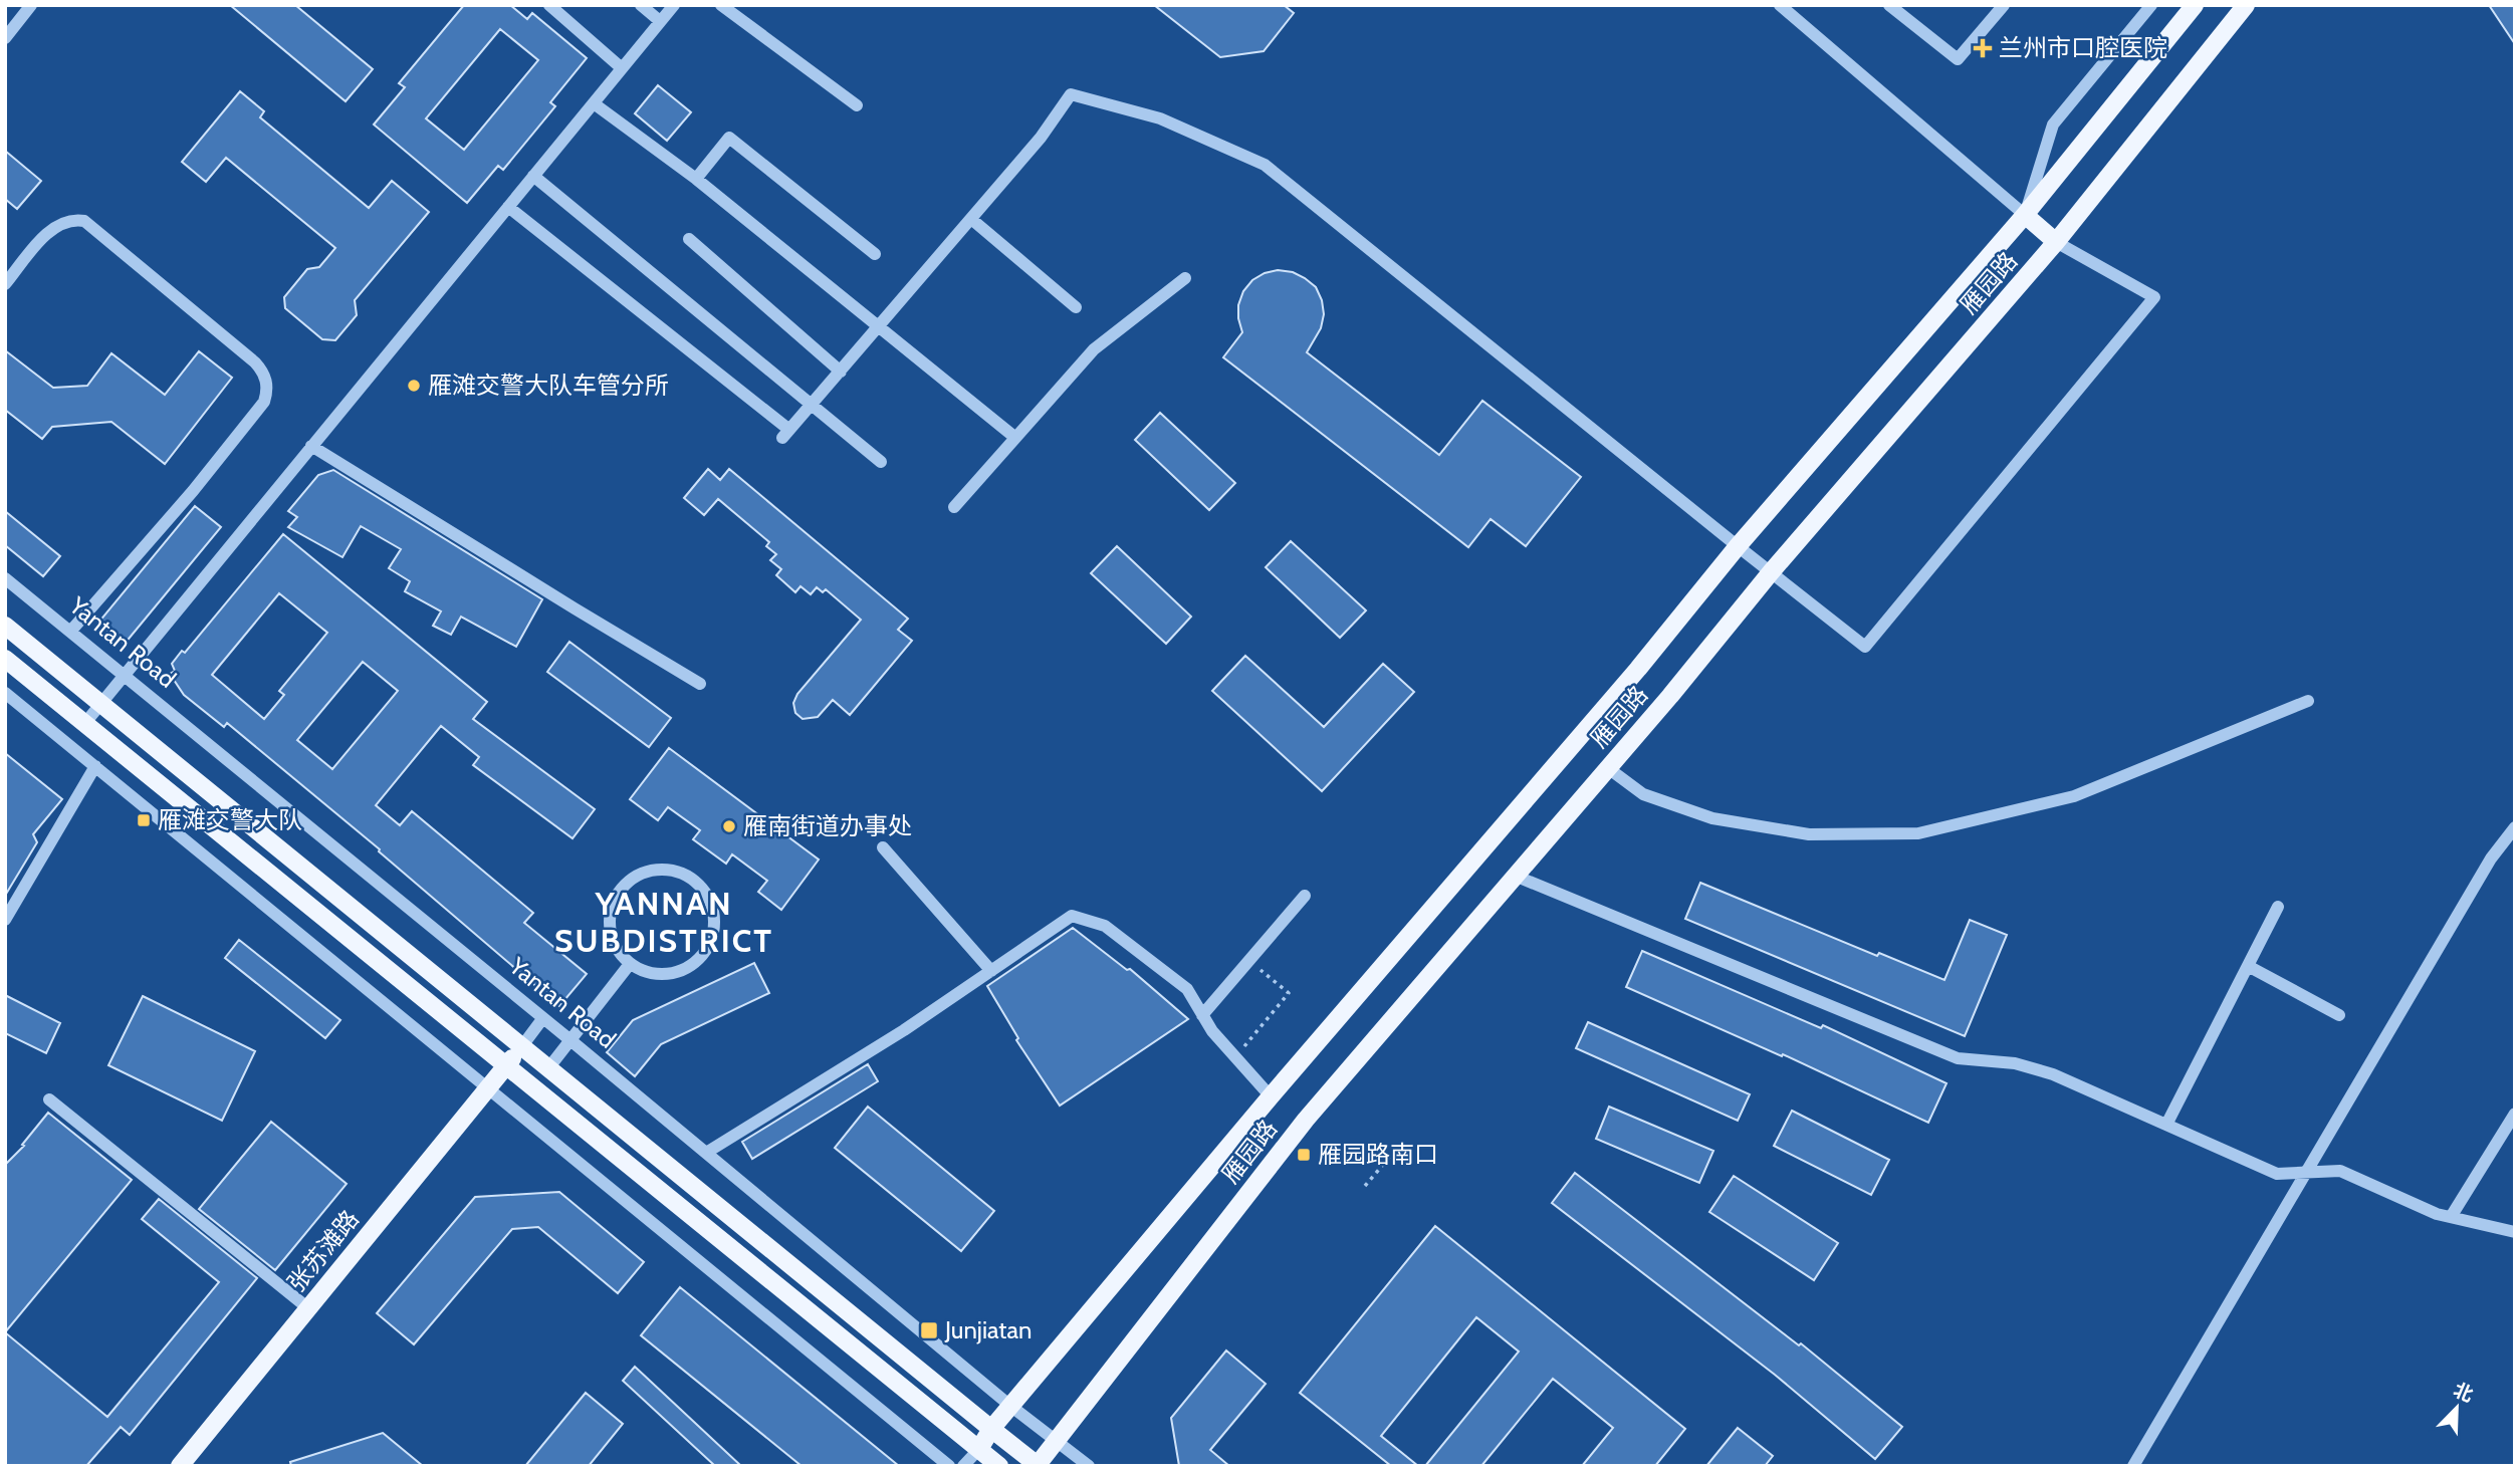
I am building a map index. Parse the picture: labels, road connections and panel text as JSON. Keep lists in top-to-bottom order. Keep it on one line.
{"streets":{"main road":["雁园路","张苏滩路"],"street":["Yantan Road"]},"crossings":[["雁园路","Yantan Road"]],"districts":["YANNAN SUBDISTRICT"],"places":{"health":["兰州市口腔医院"],"other":["雁滩交警大队车管分所","雁南街道办事处"],"transit":["雁滩交警大队","雁园路南口","Junjiatan"]},"north":"top right"}
